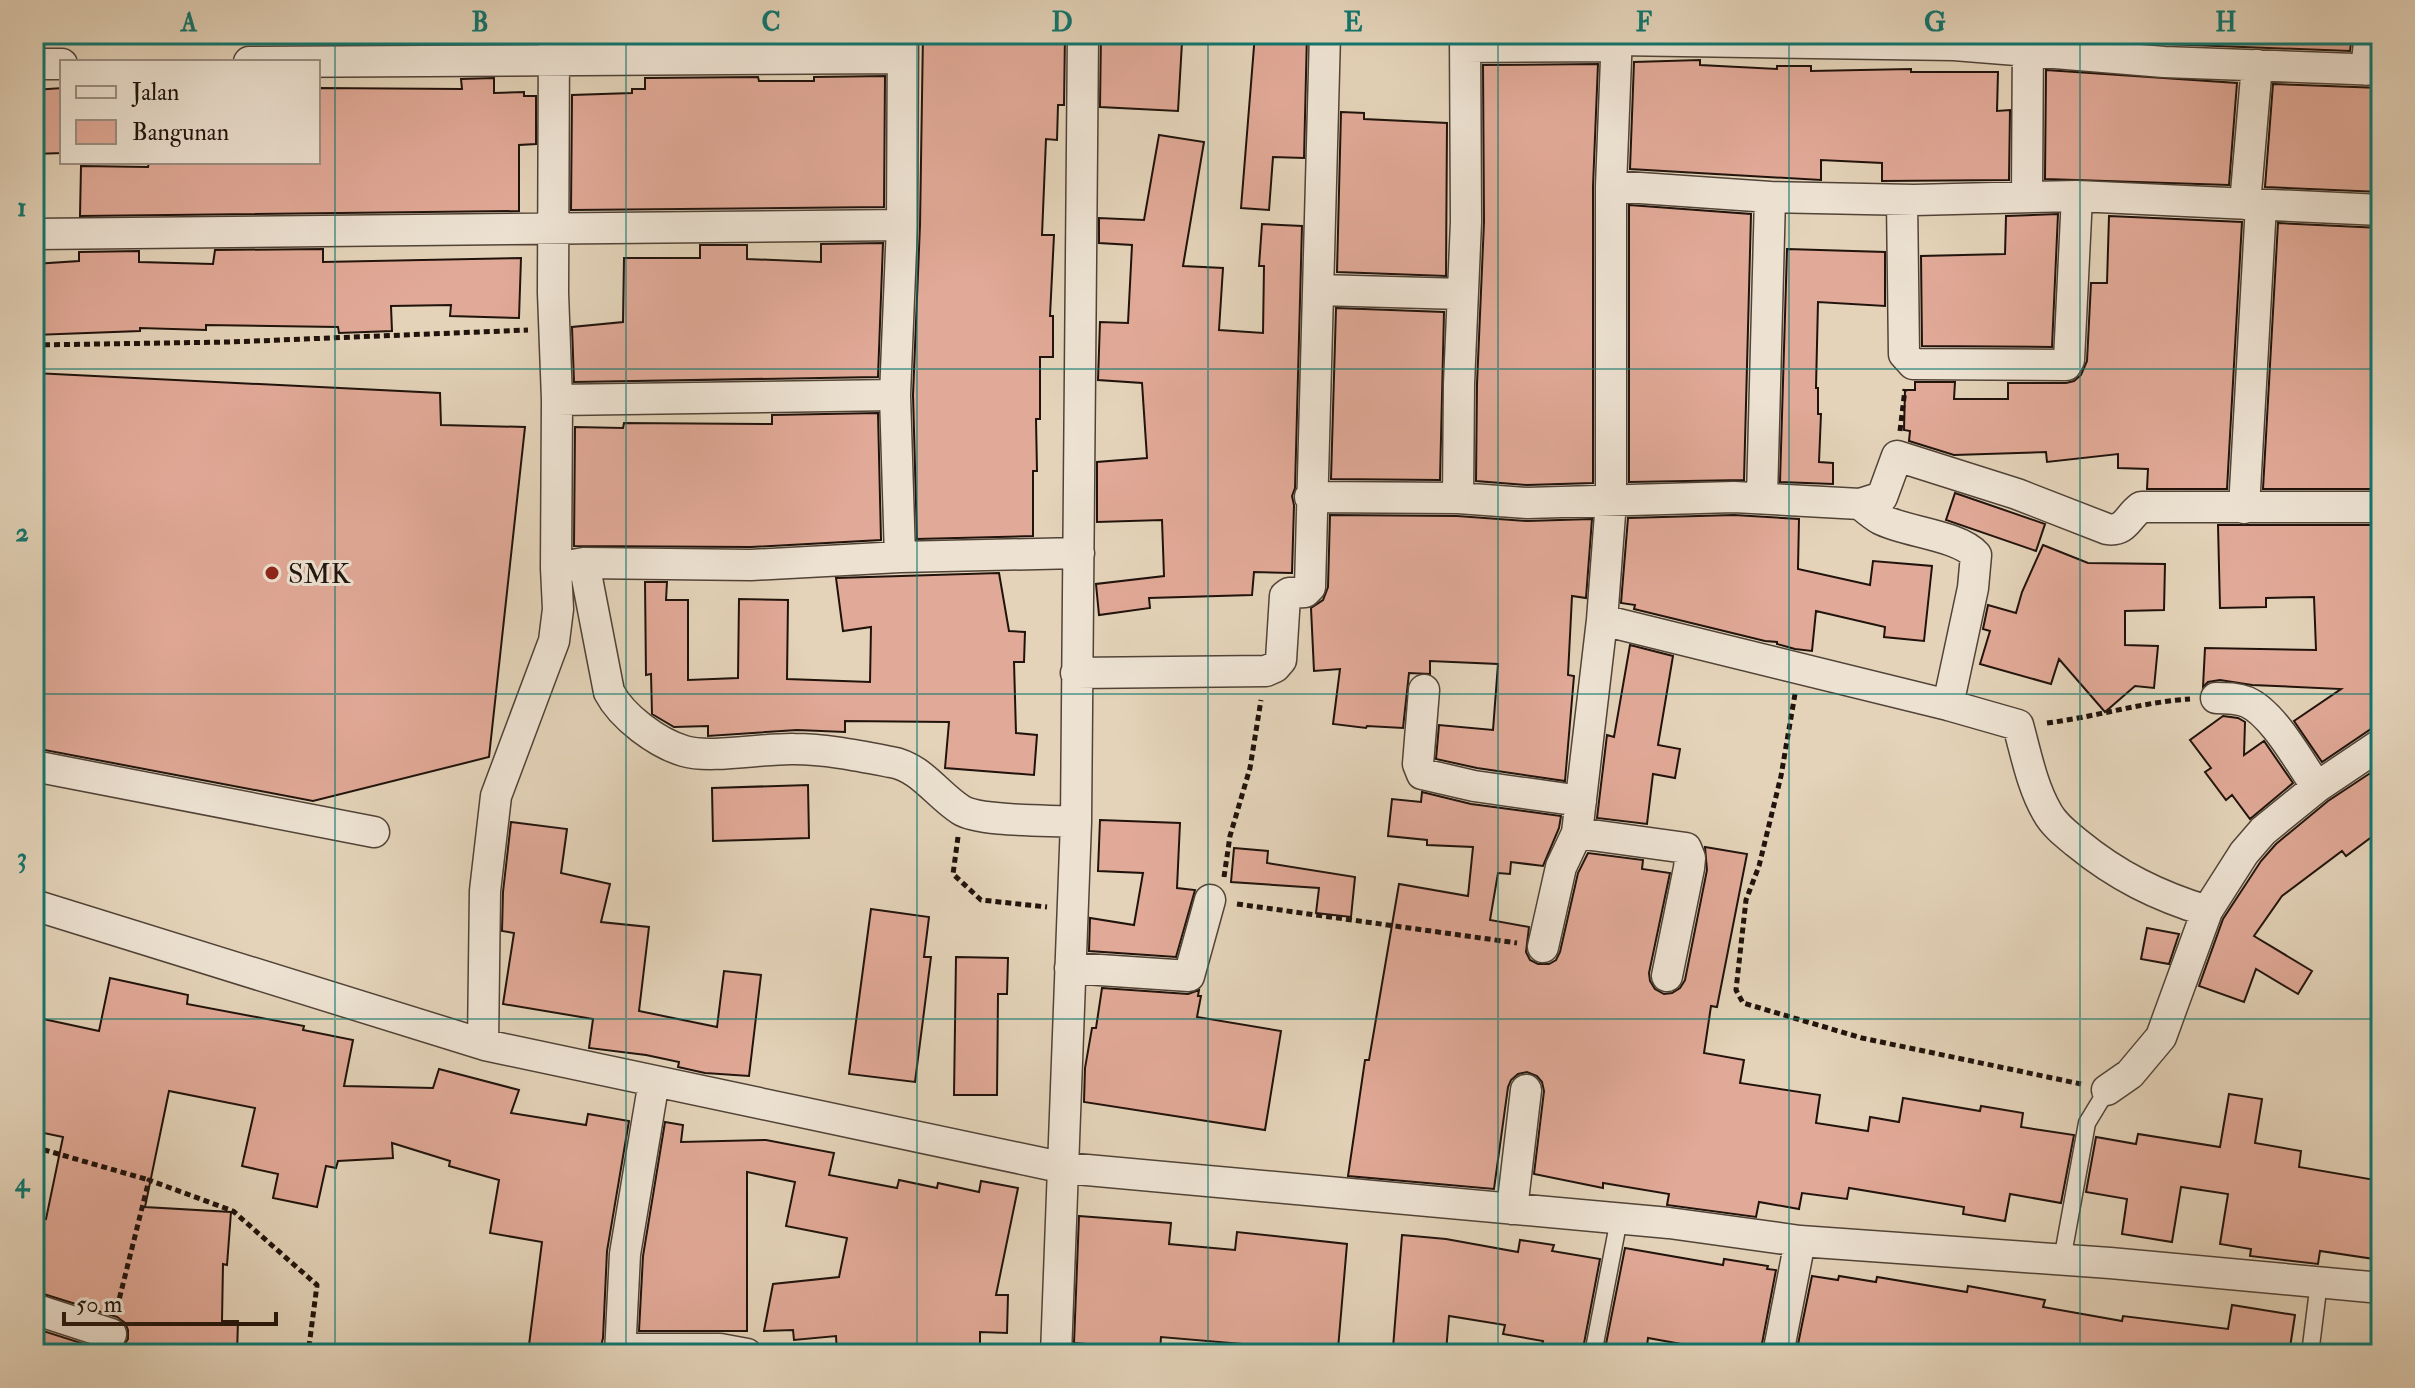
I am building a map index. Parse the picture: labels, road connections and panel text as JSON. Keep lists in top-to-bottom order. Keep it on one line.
{"places":["SMK"],"legend":["Jalan","Bangunan"],"scale_bar":"50 m","grid":{"columns":["A","B","C","D","E","F","G","H"],"rows":["1","2","3","4"]}}
